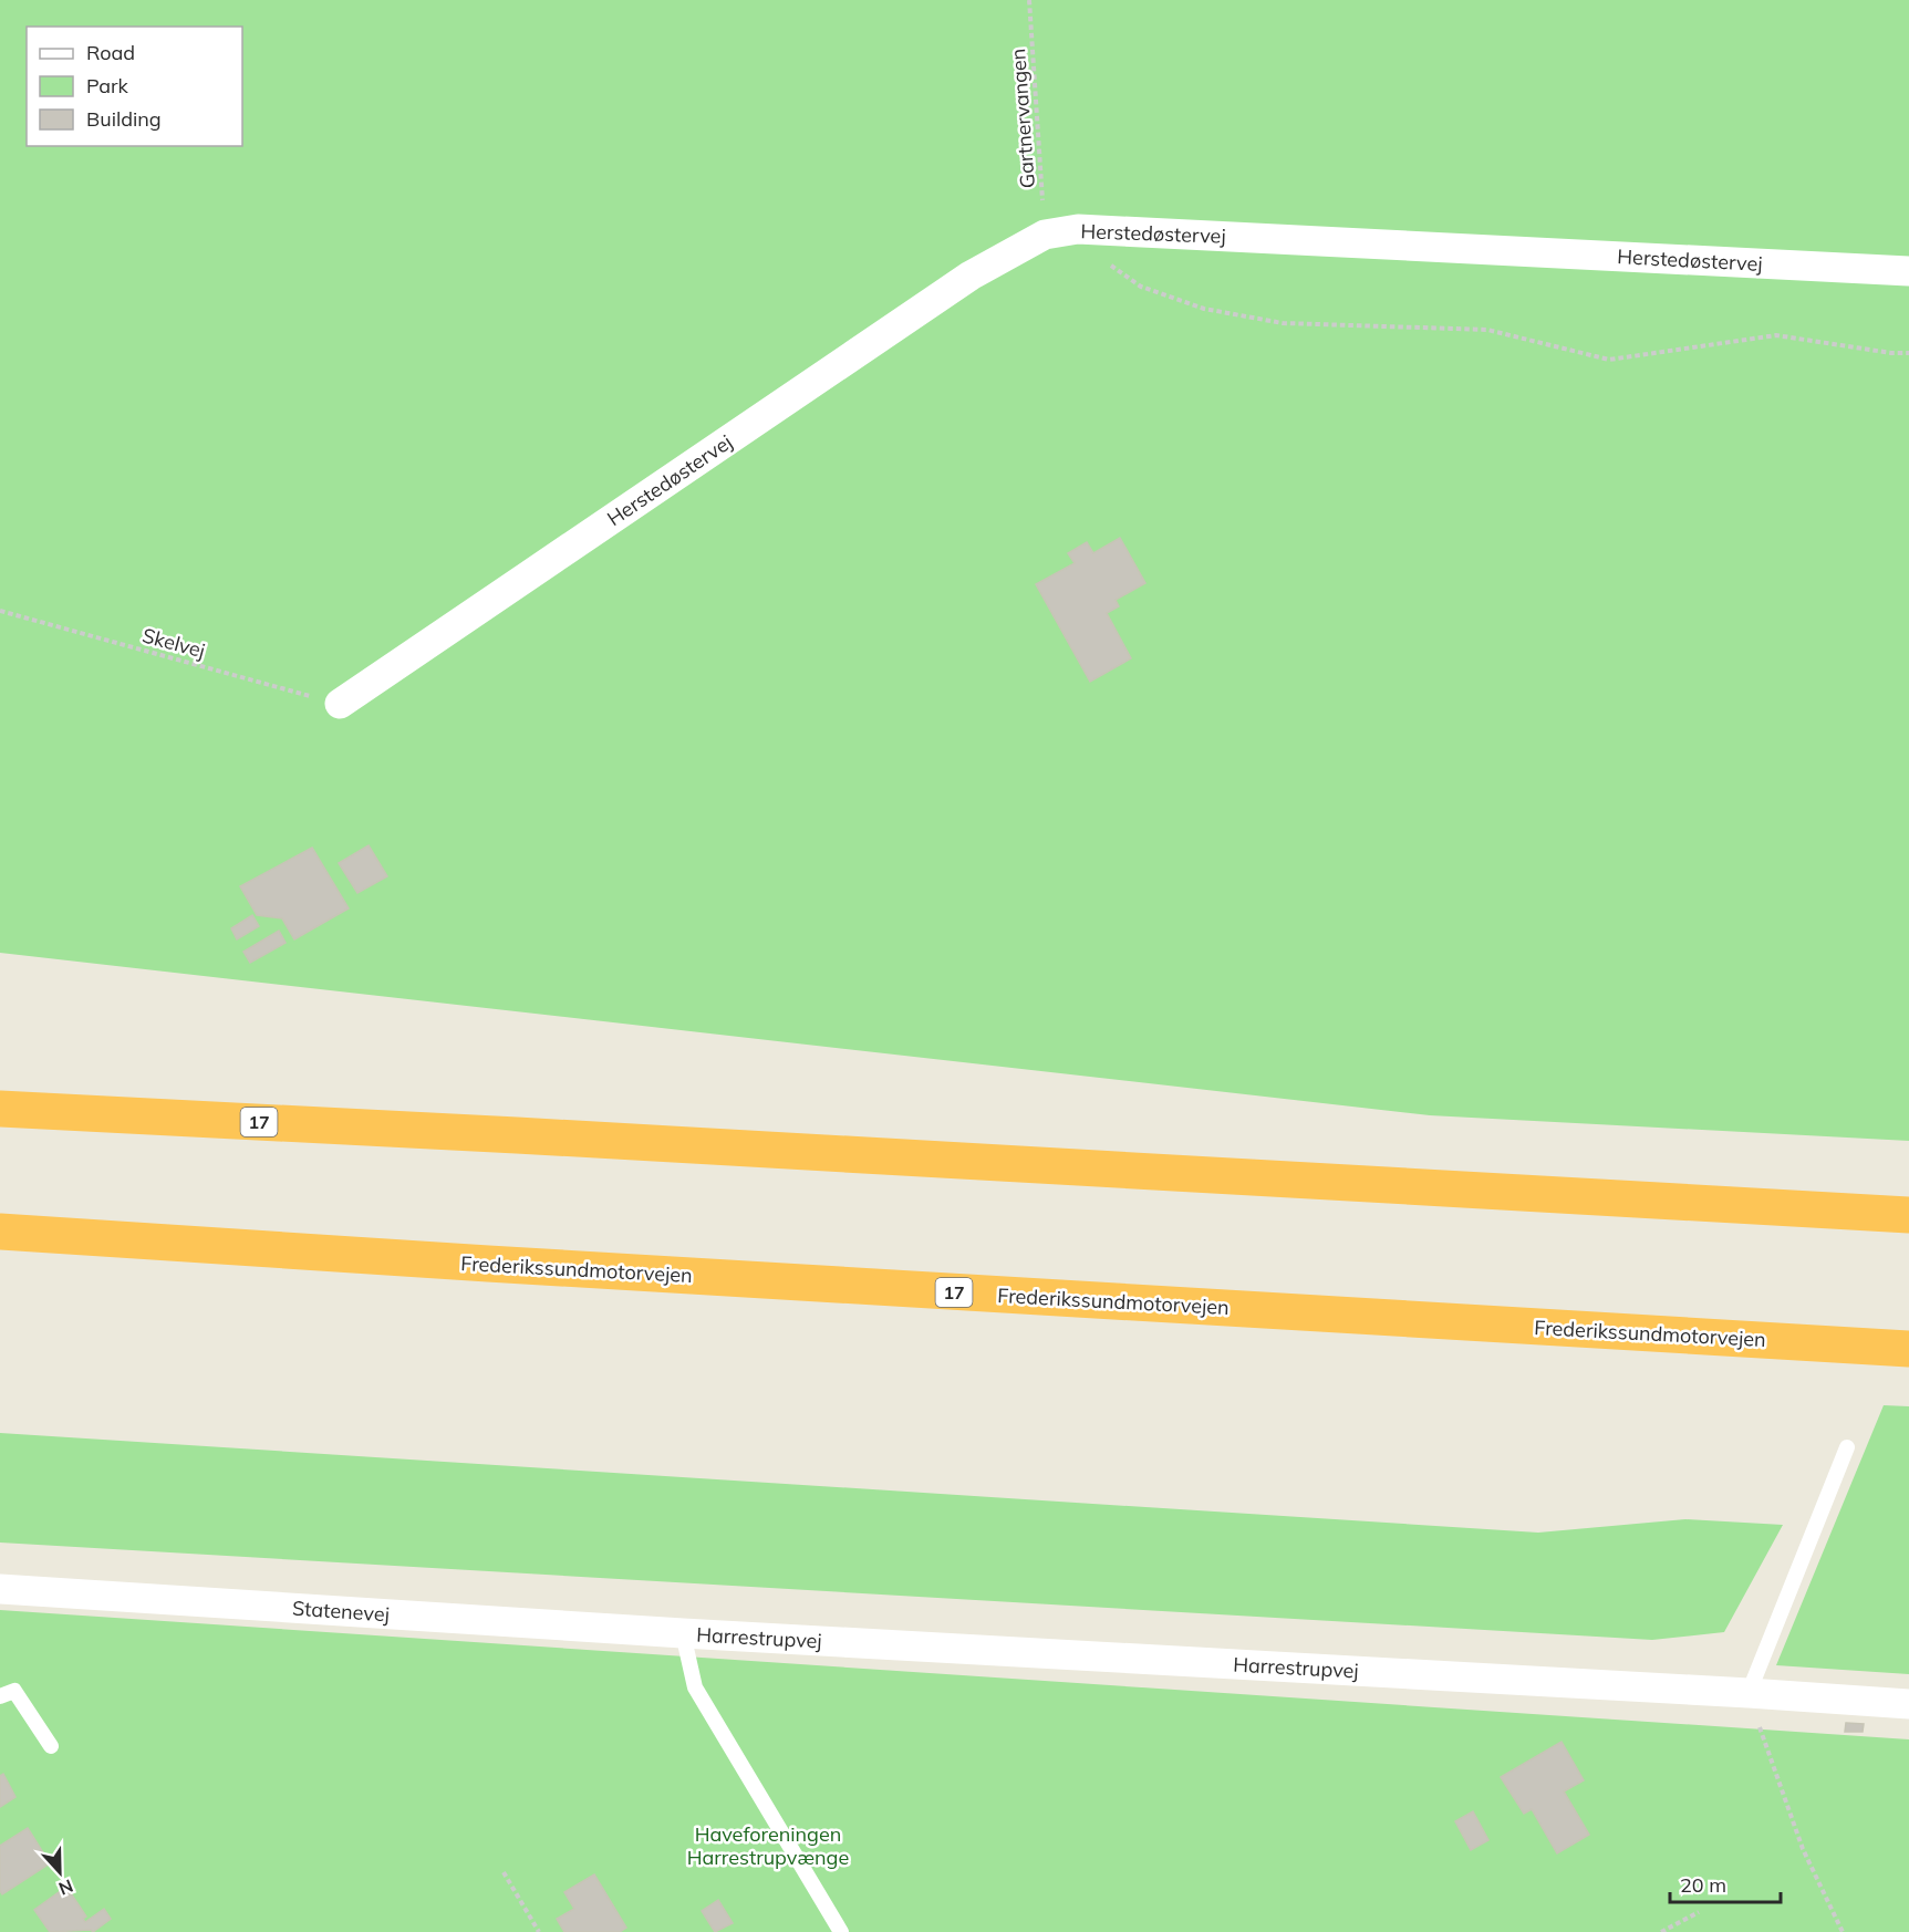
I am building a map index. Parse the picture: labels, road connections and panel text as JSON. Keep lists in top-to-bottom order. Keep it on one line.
{"streets":{"highway":["17","Frederikssundmotorvejen"],"street":["Herstedøstervej","Statenevej","Harrestrupvej"],"path":["Gartnervangen","Skelvej"]},"crossings":[["Gartnervangen","Herstedøstervej"],["Herstedøstervej","Skelvej"],["Statenevej","Harrestrupvej"]],"parks":["Haveforeningen Harrestrupvænge"],"legend":["Road","Park","Building"],"scale_bar":"20 m","north":"bottom"}
